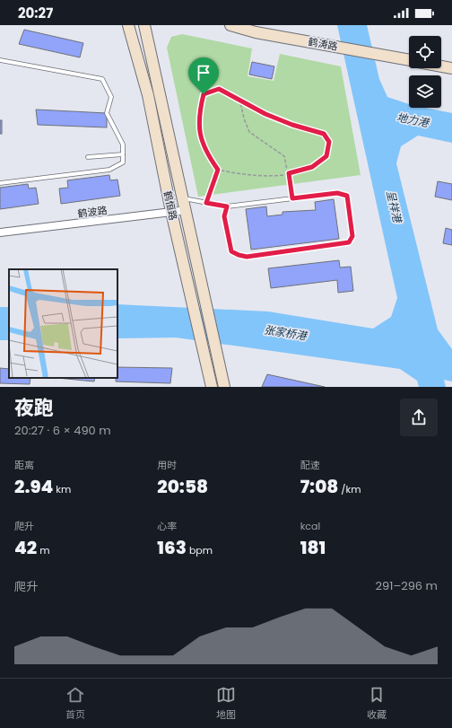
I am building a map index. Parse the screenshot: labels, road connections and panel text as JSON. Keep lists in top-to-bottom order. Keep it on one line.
{"streets":{"street":["鹤涛路","鹤恒路","鹤波路"]},"crossings":[["鹤恒路","鹤波路"]],"water":["地力港","呈祥港","张家桥港"],"page":{"status":"20:27","heading":["夜跑","20:27 · 6 × 490 m"],"stats":[["距离","2.94 km"],["用时","20:58"],["配速","7:08 /km"],["爬升","42 m"],["心率","163 bpm"],["kcal","181"]],"chart":["爬升","291–296 m"],"tabs":["首页","地图","收藏"]}}
